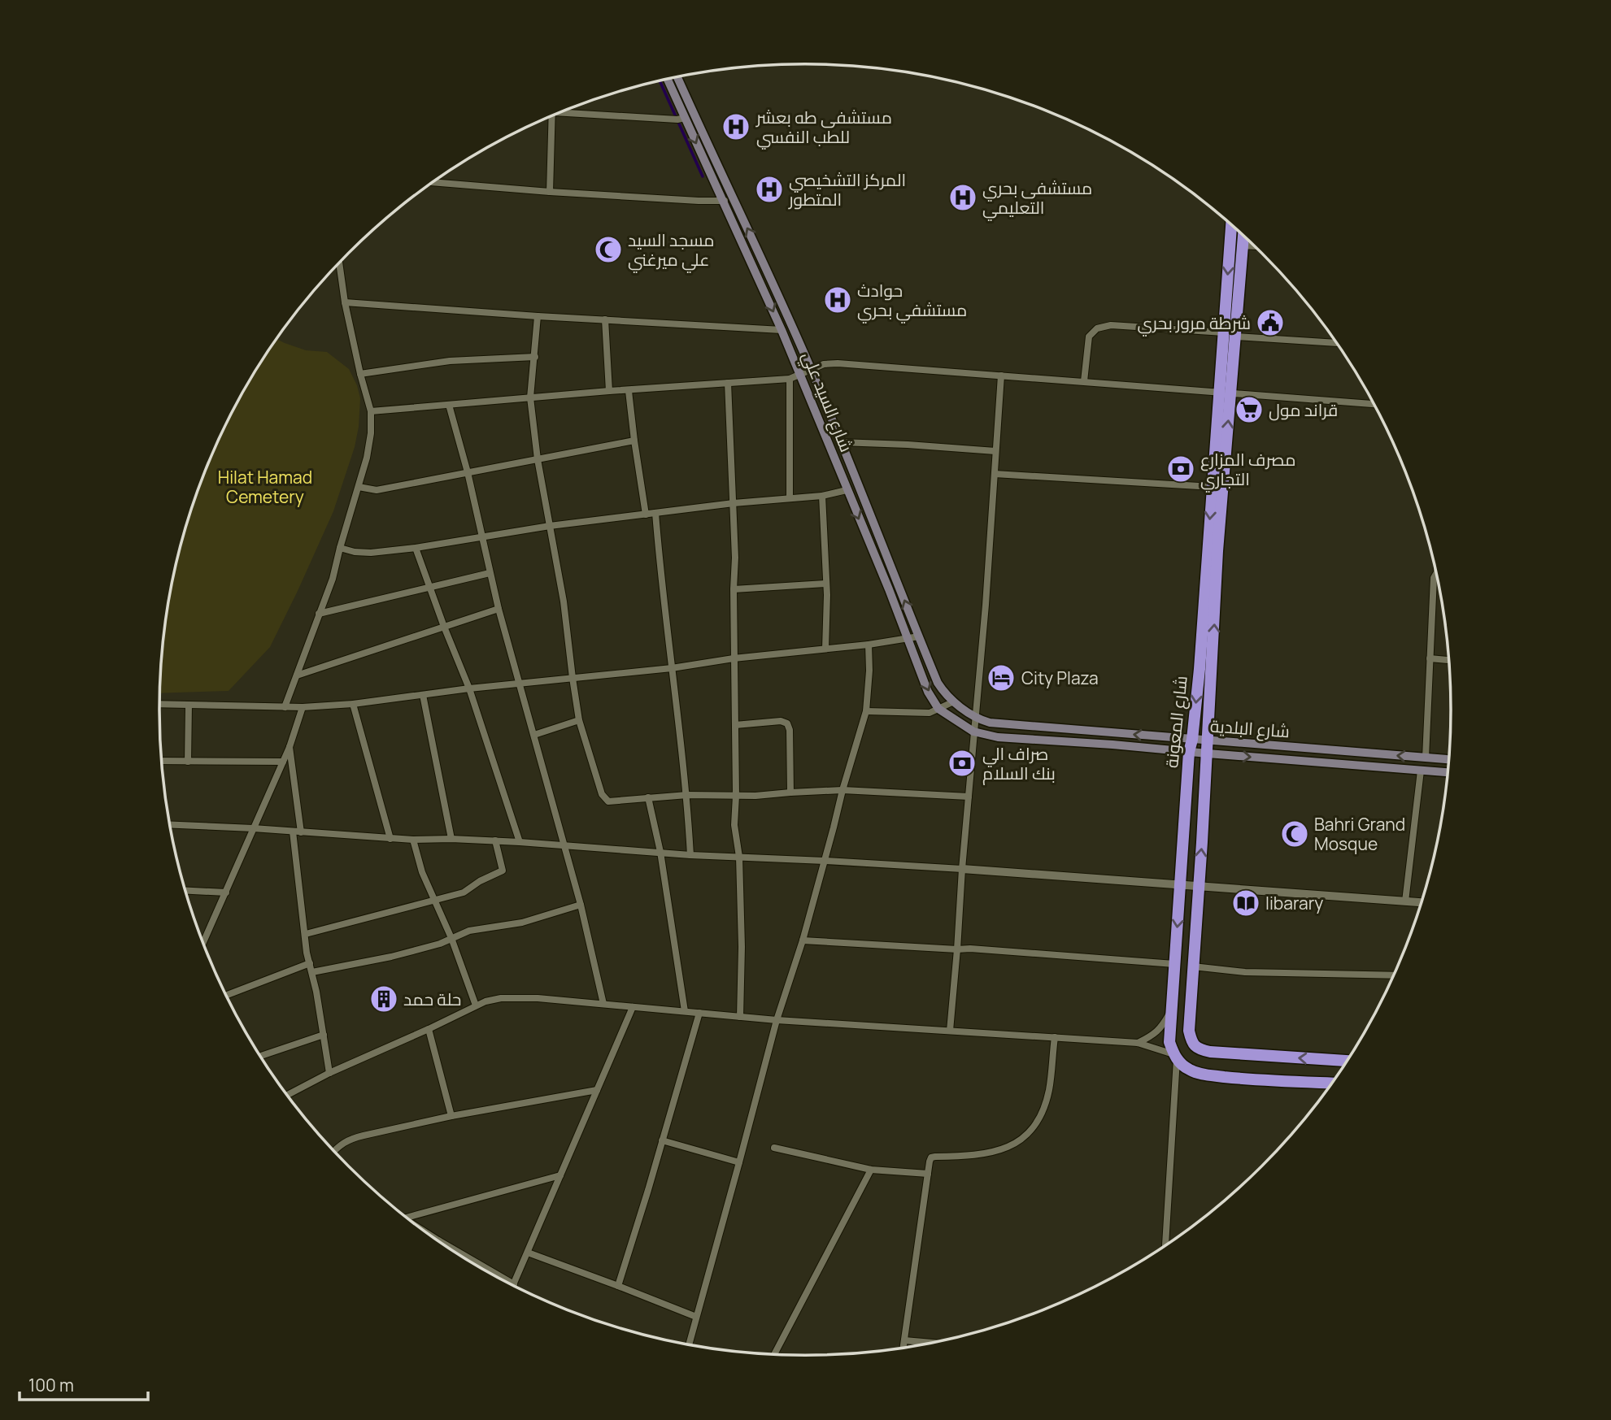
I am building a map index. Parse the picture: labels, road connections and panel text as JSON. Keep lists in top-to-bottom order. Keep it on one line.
{"streets":{"highway":["شارع المعونة"],"main road":["شارع السيد علي","شارع البلدية"]},"crossings":[["شارع السيد علي","شارع البلدية"],["شارع المعونة","شارع البلدية"]],"parks":["Hilat Hamad Cemetery"],"places":{"hospital":["مستشفى طه بعشر للطب النفسي","المركز التشخيصي المتطور","مستشفى بحري التعليمي","حوادث مستشفي بحري"],"mosque":["مسجد السيد علي ميرغني","Bahri Grand Mosque"],"public building":["شرطة مرور بحري"],"supermarket":["قراند مول"],"bank":["مصرف المزارع التجاري","صراف الي بنك السلام"],"hotel":["City Plaza"],"library":["libarary"],"building":["حلة حمد"]},"scale_bar":"100 m"}
